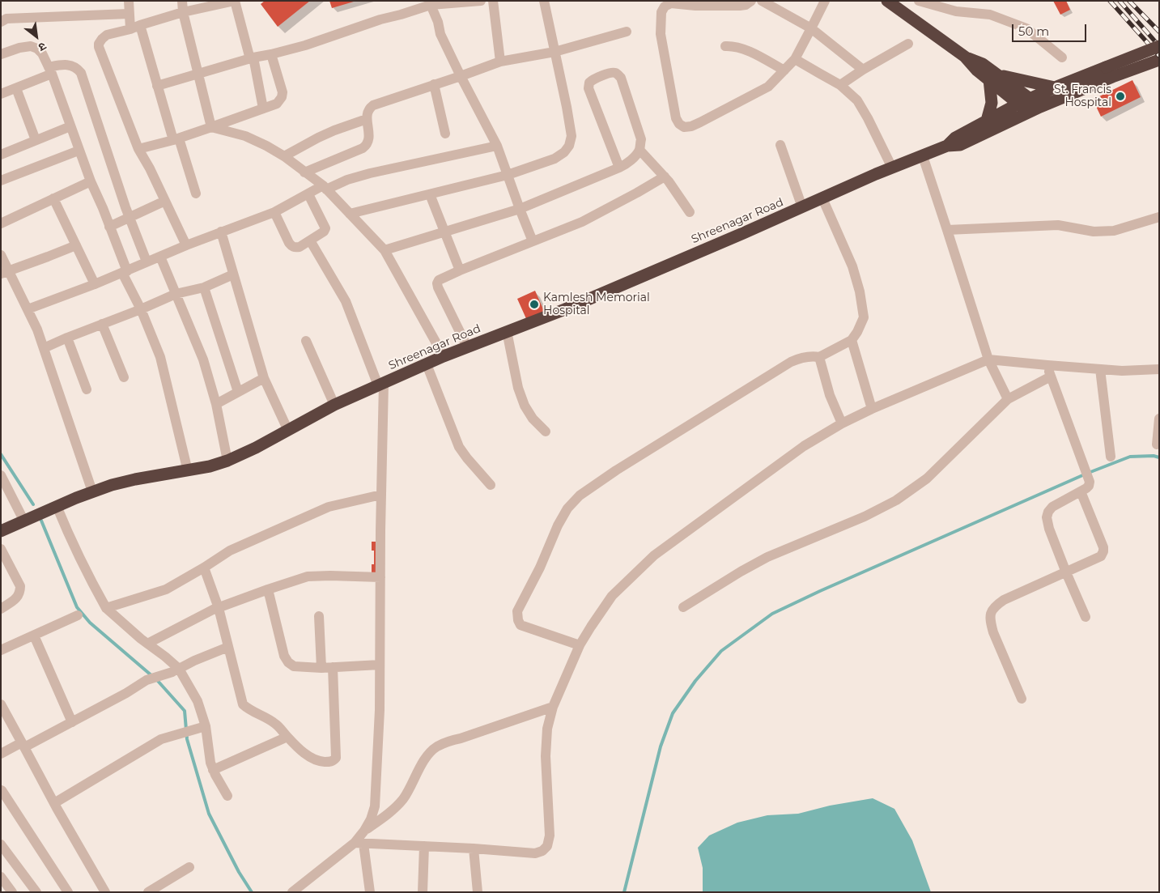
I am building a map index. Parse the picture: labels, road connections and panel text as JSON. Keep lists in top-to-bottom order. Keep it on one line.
{"streets":{"highway":["Shreenagar Road"]},"places":["St. Francis Hospital","Kamlesh Memorial Hospital"],"scale_bar":"50 m","north":"bottom right"}
